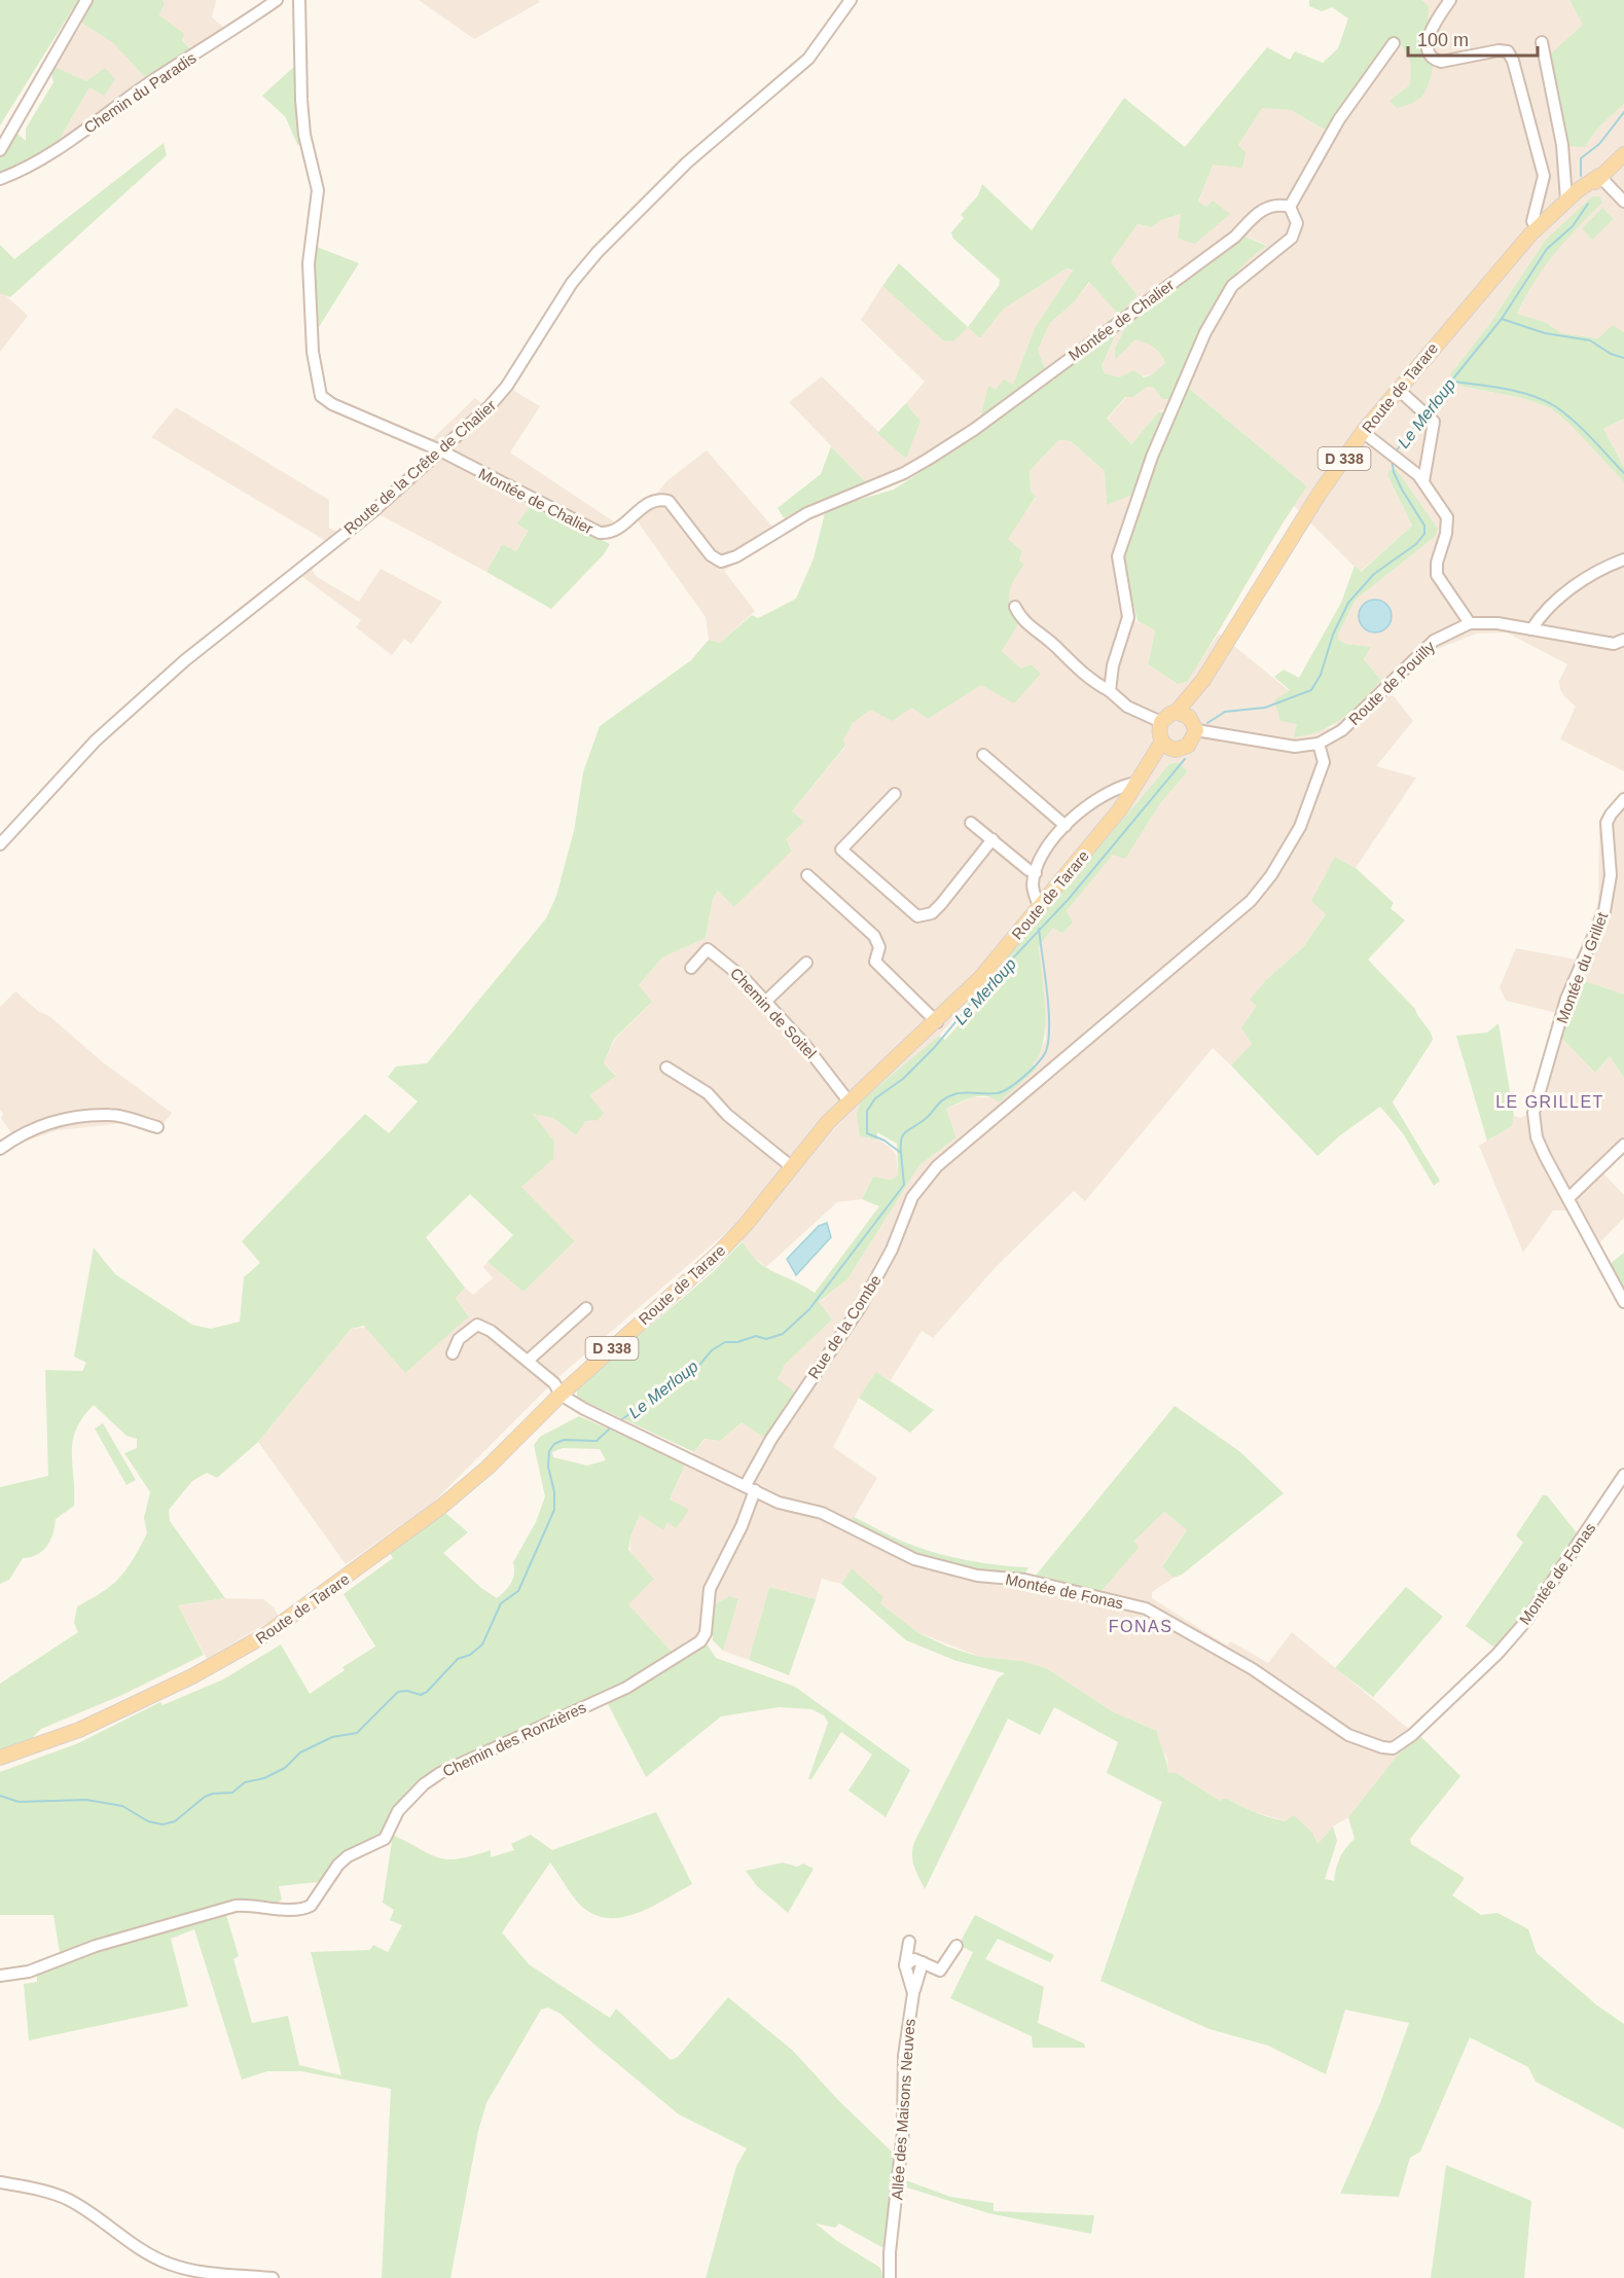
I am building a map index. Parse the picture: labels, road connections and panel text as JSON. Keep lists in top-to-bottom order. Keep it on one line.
{"streets":{"main road":["Route de Tarare","D 338"],"street":["Chemin du Paradis","Montée de Chalier","Route de la Crête de Chalier","Route de Pouilly","Montée du Grillet","Chemin de Soitel","Rue de la Combe","Montée de Fonas","Chemin des Ronzières","Allée des Maisons Neuves"]},"crossings":[["Montée de Chalier","Route de la Crête de Chalier"],["Route de Tarare","Route de Pouilly"],["Route de Tarare","Chemin de Soitel"],["Route de Tarare","Montée de Fonas"],["Route de Pouilly","Rue de la Combe"],["Rue de la Combe","Montée de Fonas"],["Rue de la Combe","Chemin des Ronzières"],["Montée de Fonas","Chemin des Ronzières"]],"districts":["LE GRILLET","FONAS"],"water":["Le Merloup"],"scale_bar":"100 m"}
